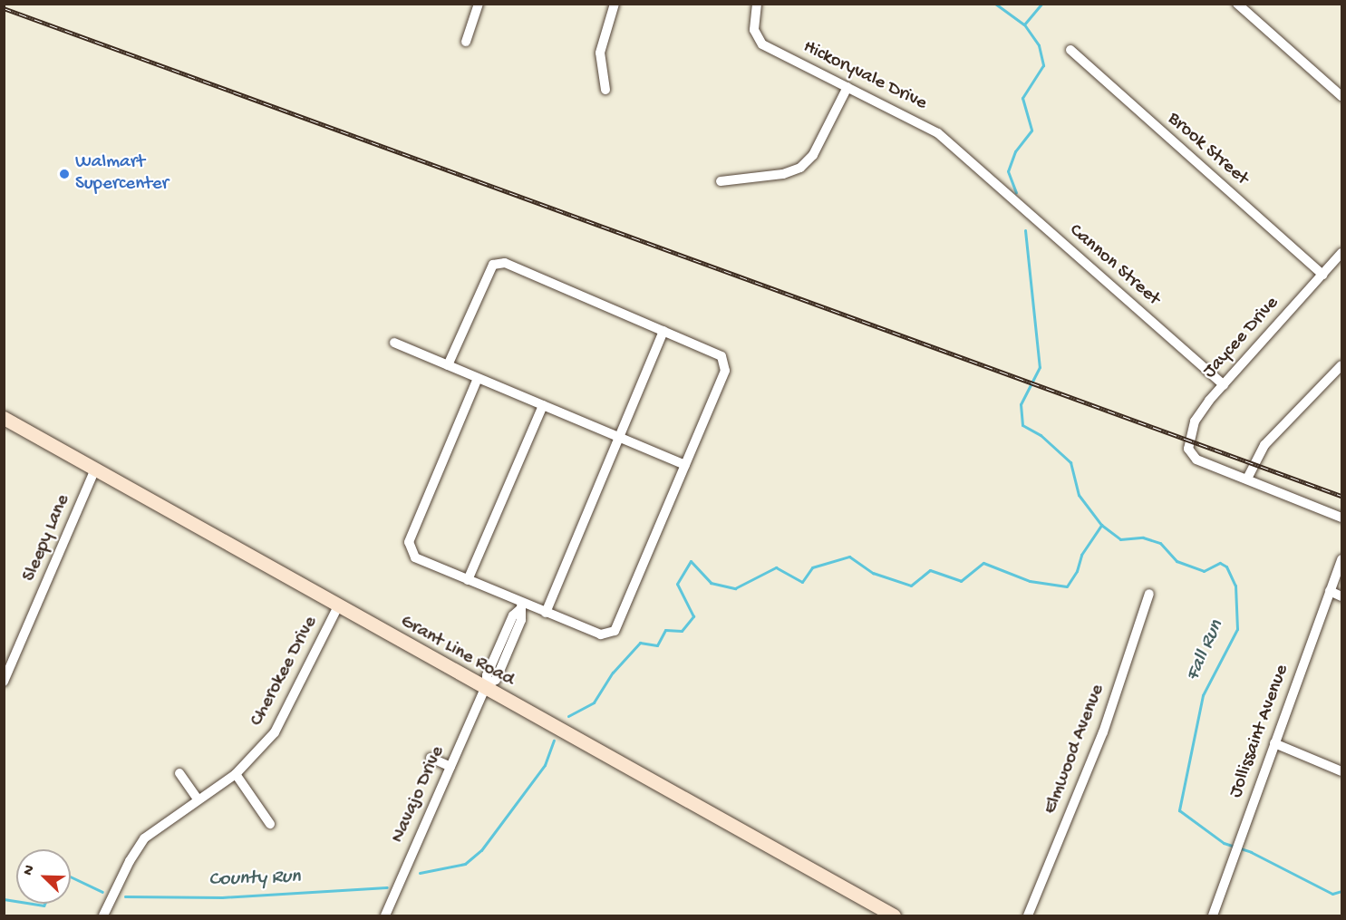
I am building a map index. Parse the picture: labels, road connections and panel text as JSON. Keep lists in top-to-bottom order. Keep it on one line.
{"streets":{"main road":["Grant Line Road"],"street":["Hickoryvale Drive","Brook Street","Cannon Street","Jaycee Drive","Sleepy Lane","Cherokee Drive","Jollissaint Avenue","Elmwood Avenue","Navajo Drive"]},"crossings":[["Hickoryvale Drive","Cannon Street"],["Brook Street","Jaycee Drive"],["Cannon Street","Jaycee Drive"],["Sleepy Lane","Grant Line Road"],["Grant Line Road","Cherokee Drive"],["Grant Line Road","Navajo Drive"]],"water":["Fall Run","County Run"],"places":["Walmart Supercenter"],"north":"top left"}
